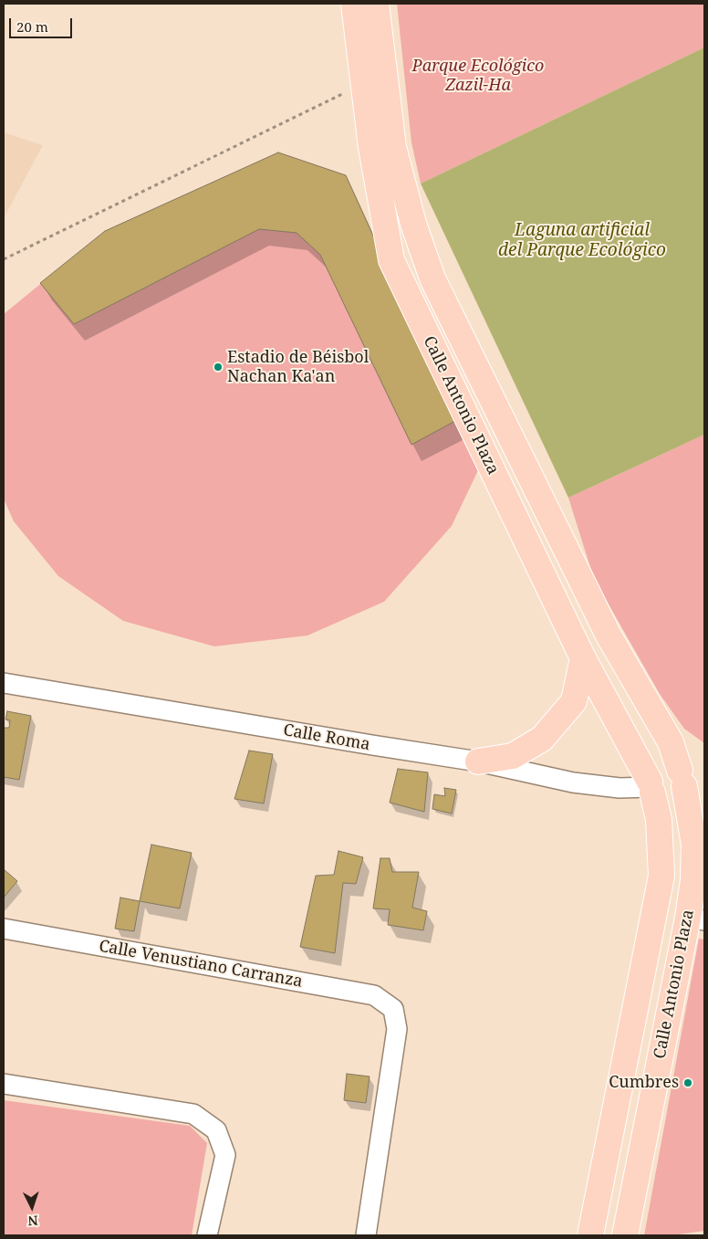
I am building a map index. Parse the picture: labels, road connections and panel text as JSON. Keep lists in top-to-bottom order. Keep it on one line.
{"streets":{"main road":["Calle Antonio Plaza"],"street":["Calle Roma","Calle Venustiano Carranza"]},"crossings":[["Calle Antonio Plaza","Calle Roma"]],"water":["Laguna artificial del Parque Ecológico"],"parks":["Parque Ecológico Zazil-Ha"],"places":["Estadio de Béisbol Nachan Ka'an","Cumbres"],"scale_bar":"20 m","north":"bottom"}
